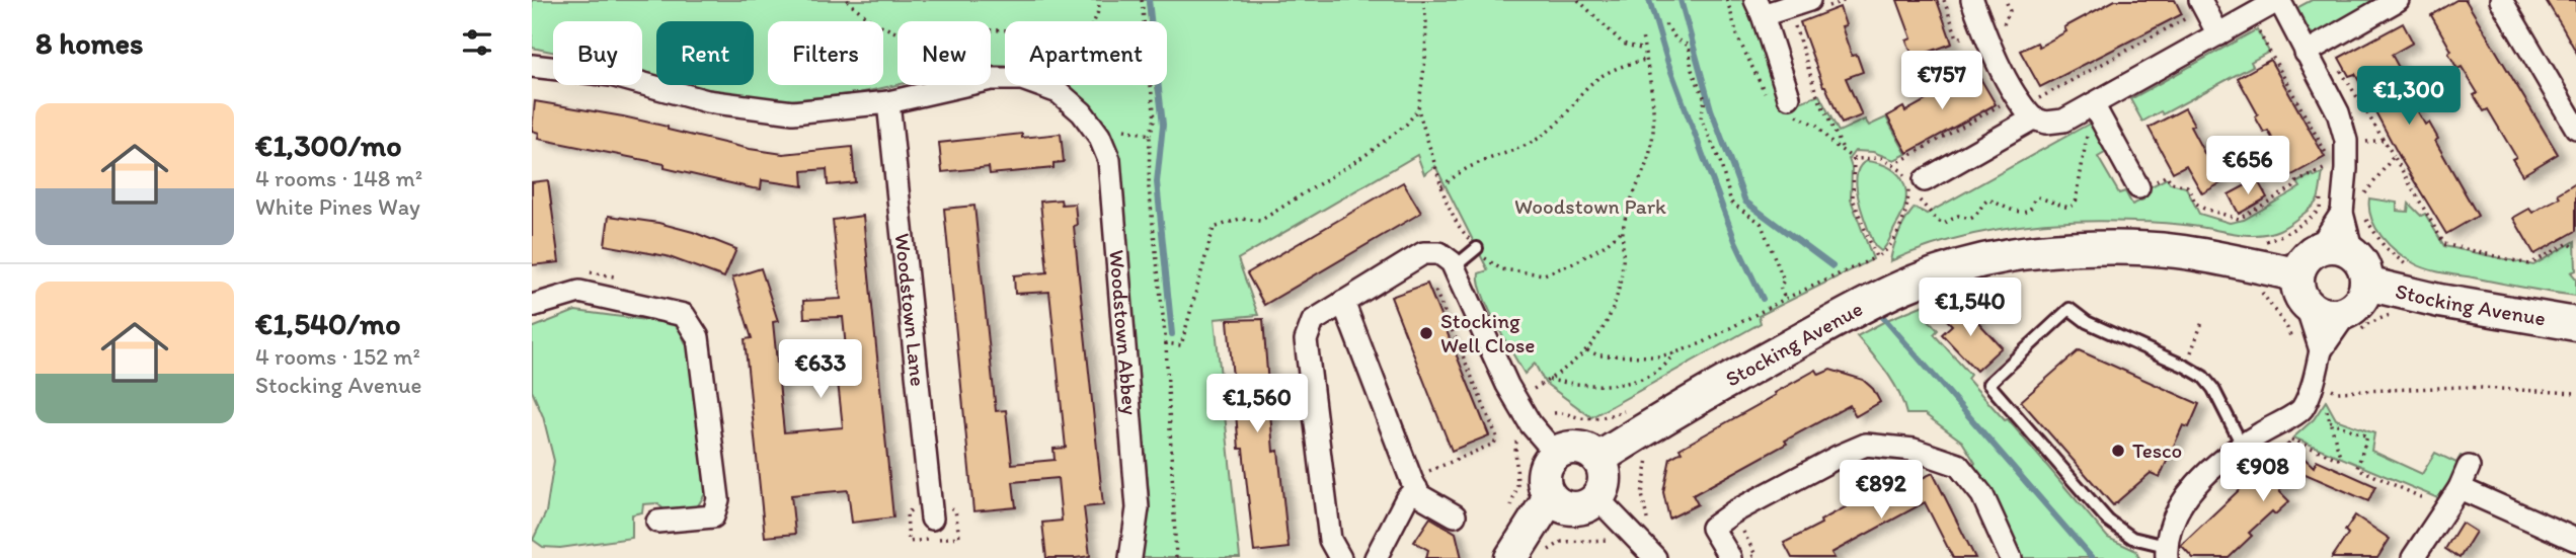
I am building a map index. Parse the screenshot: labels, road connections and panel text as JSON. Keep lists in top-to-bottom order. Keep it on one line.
{"streets":{"street":["Stocking Avenue","Woodstown Lane","Woodstown Abbey"]},"crossings":[["Woodstown Lane","Woodstown Abbey"]],"parks":["Woodstown Park"],"places":["Stocking Well Close","Tesco"],"page":{"heading":"8 homes","chip":["Buy","Rent","Filters","New","Apartment"],"price":["€757","€1,300","€656","€1,540","€633","€1,560","€908","€892"],"list":[{"name":"€1,300/mo","note":"4 rooms · 148 m² · White Pines Way"},{"name":"€1,540/mo","note":"4 rooms · 152 m² · Stocking Avenue"}]}}
